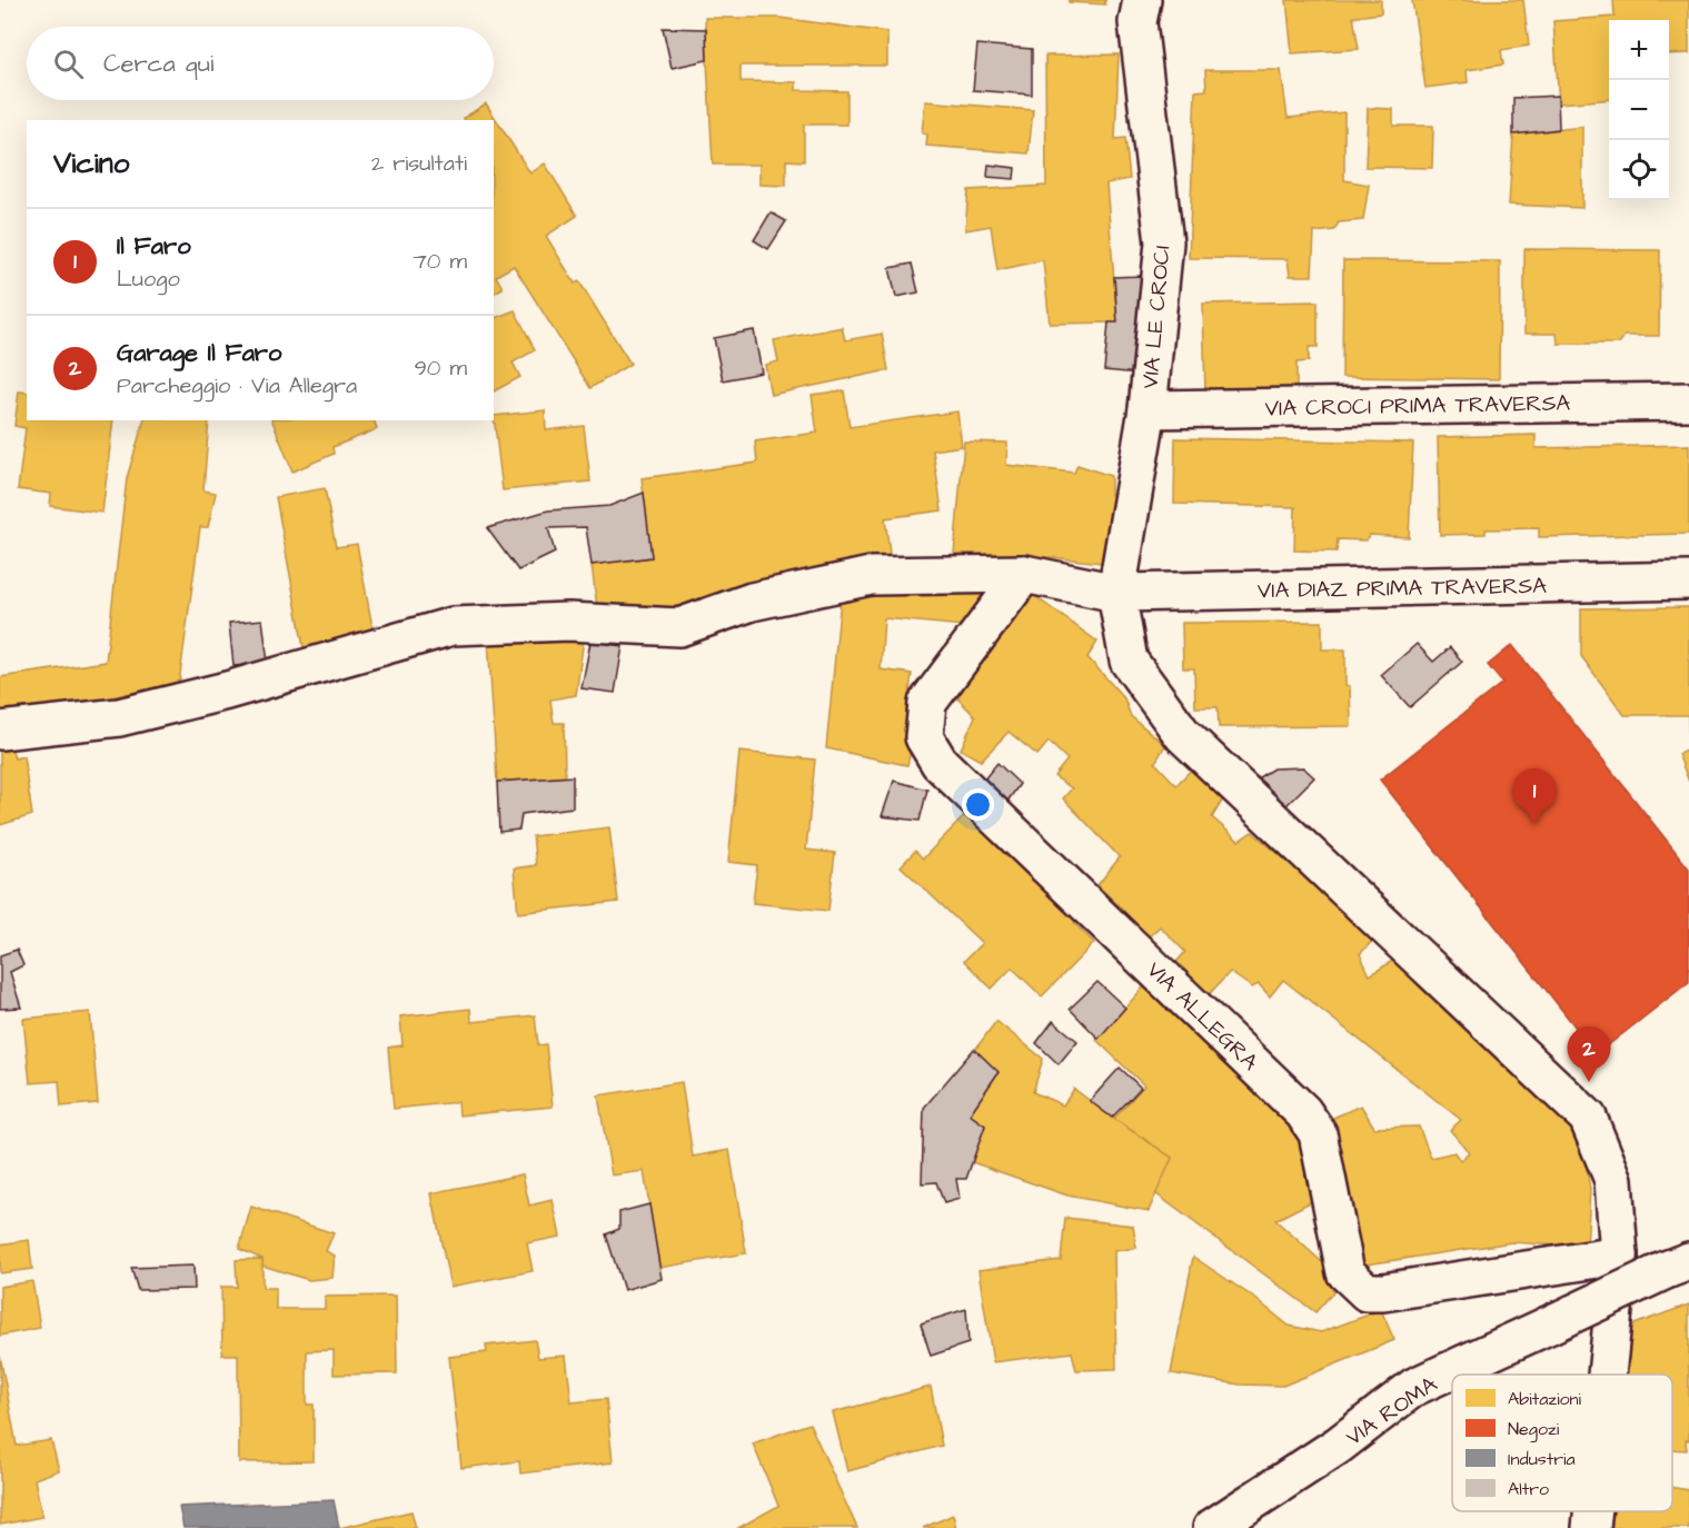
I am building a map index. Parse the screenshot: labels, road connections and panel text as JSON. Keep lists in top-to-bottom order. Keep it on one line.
{"streets":{"street":["VIA LE CROCI","VIA CROCI PRIMA TRAVERSA","VIA DIAZ PRIMA TRAVERSA","VIA ALLEGRA","VIA ROMA"]},"crossings":[["VIA LE CROCI","VIA CROCI PRIMA TRAVERSA"],["VIA LE CROCI","VIA DIAZ PRIMA TRAVERSA"],["VIA DIAZ PRIMA TRAVERSA","VIA ALLEGRA"]],"legend":["Abitazioni","Negozi","Industria","Altro"],"page":{"map_buttons":["+","−"],"search":"Cerca qui","heading":["Vicino","2 risultati"],"list":[{"mark":"1","name":"Il Faro","note":"Luogo","value":"70 m"},{"mark":"2","name":"Garage Il Faro","note":"Parcheggio · Via Allegra","value":"90 m"}],"pins":["1","2"]}}
